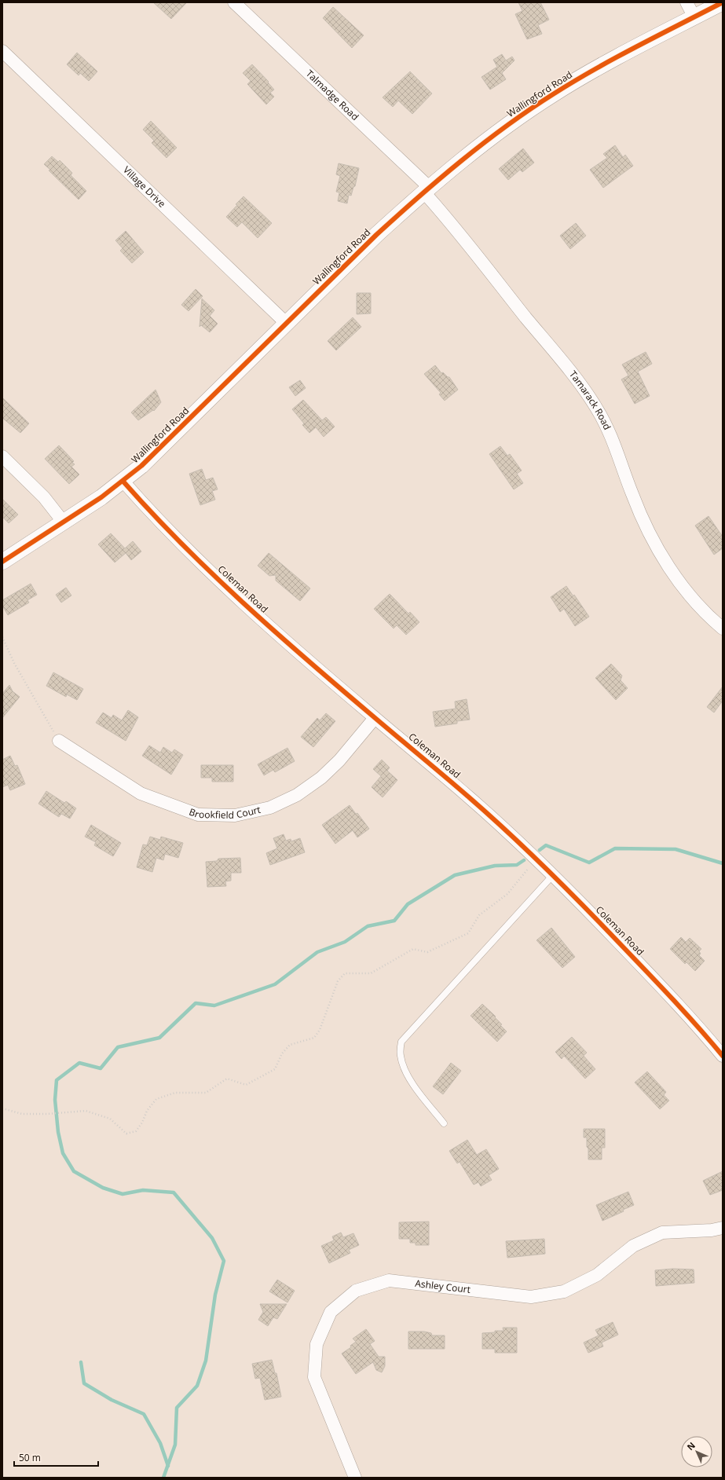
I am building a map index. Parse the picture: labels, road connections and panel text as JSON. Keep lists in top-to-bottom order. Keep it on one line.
{"streets":{"street":["Talmadge Road","Wallingford Road","Village Drive","Tamarack Road","Coleman Road","Brookfield Court","Ashley Court"]},"crossings":[["Talmadge Road","Wallingford Road"],["Talmadge Road","Tamarack Road"],["Wallingford Road","Village Drive"],["Wallingford Road","Tamarack Road"],["Wallingford Road","Coleman Road"],["Coleman Road","Brookfield Court"]],"scale_bar":"50 m","north":"top left"}
